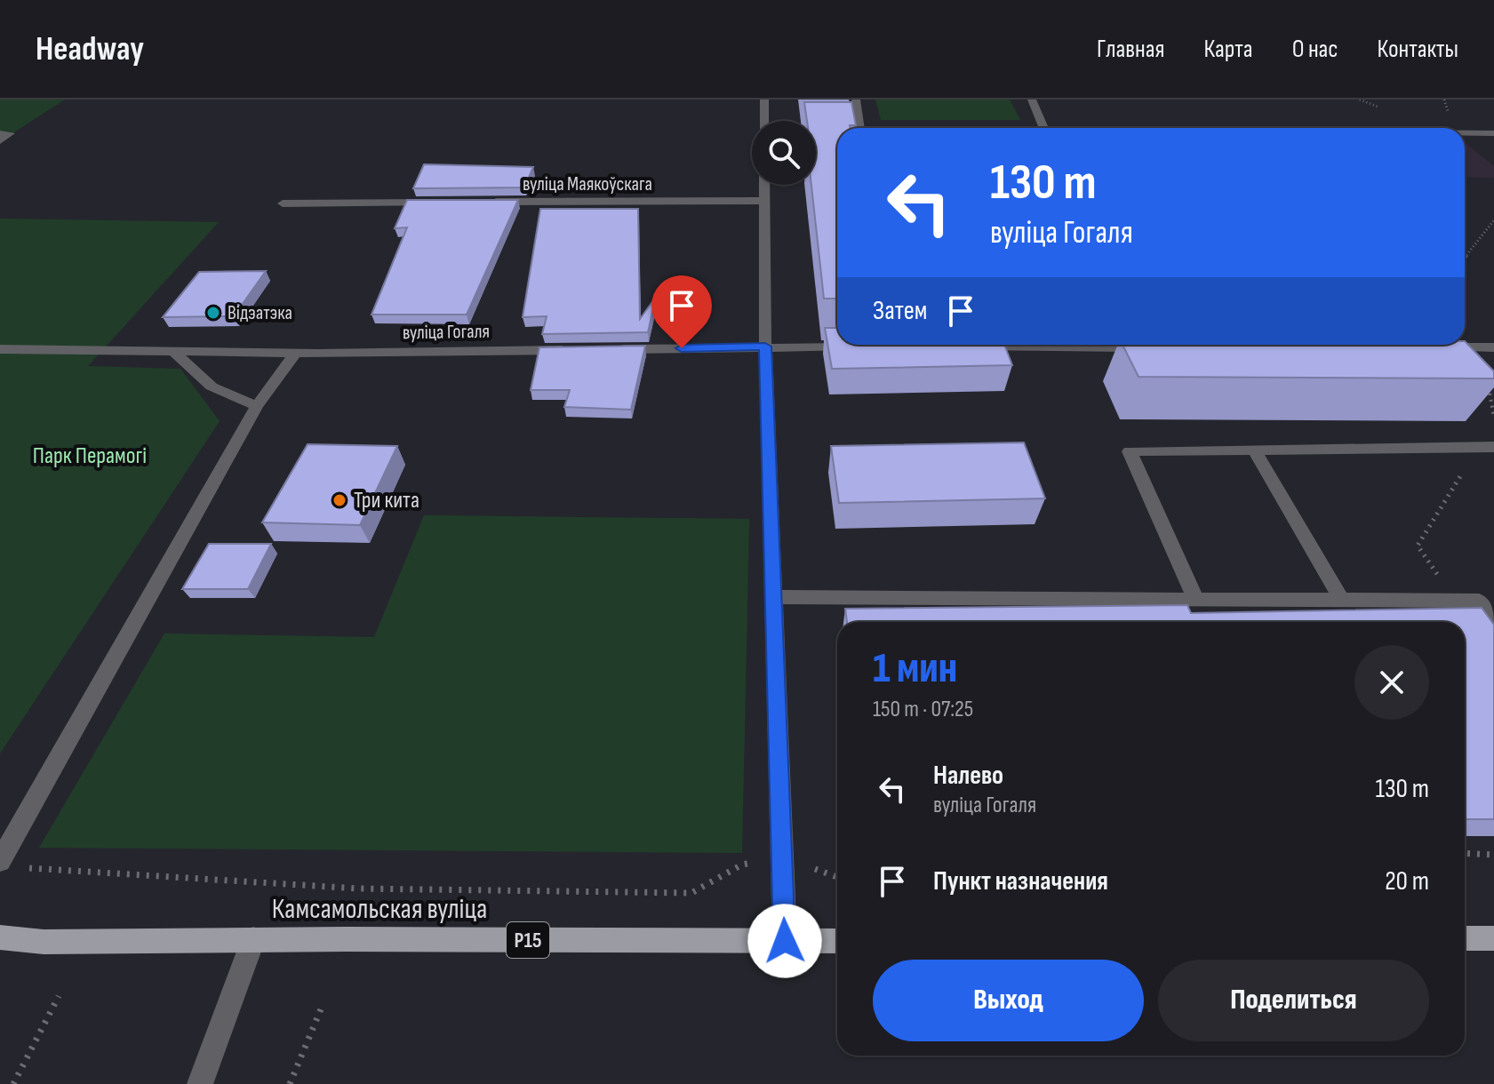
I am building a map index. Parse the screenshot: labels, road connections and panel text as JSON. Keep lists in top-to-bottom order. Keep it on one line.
{"streets":{"main road":["Камсамольская вуліца","Р15"],"street":["вуліца Маякоўскага","вуліца Гогаля"]},"parks":["Парк Перамогі"],"places":["Відэатэка","Три кита"],"page":{"header":"Headway","nav":["Главная","Карта","О нас","Контакты"],"turn":["130 m","вуліца Гогаля"],"then":"Затем","heading":["1 мин","150 m · 07:25"],"list":[{"name":"Налево","note":"вуліца Гогаля","value":"130 m"},{"name":"Пункт назначения","value":"20 m"}],"buttons":["Выход","Поделиться"]}}
